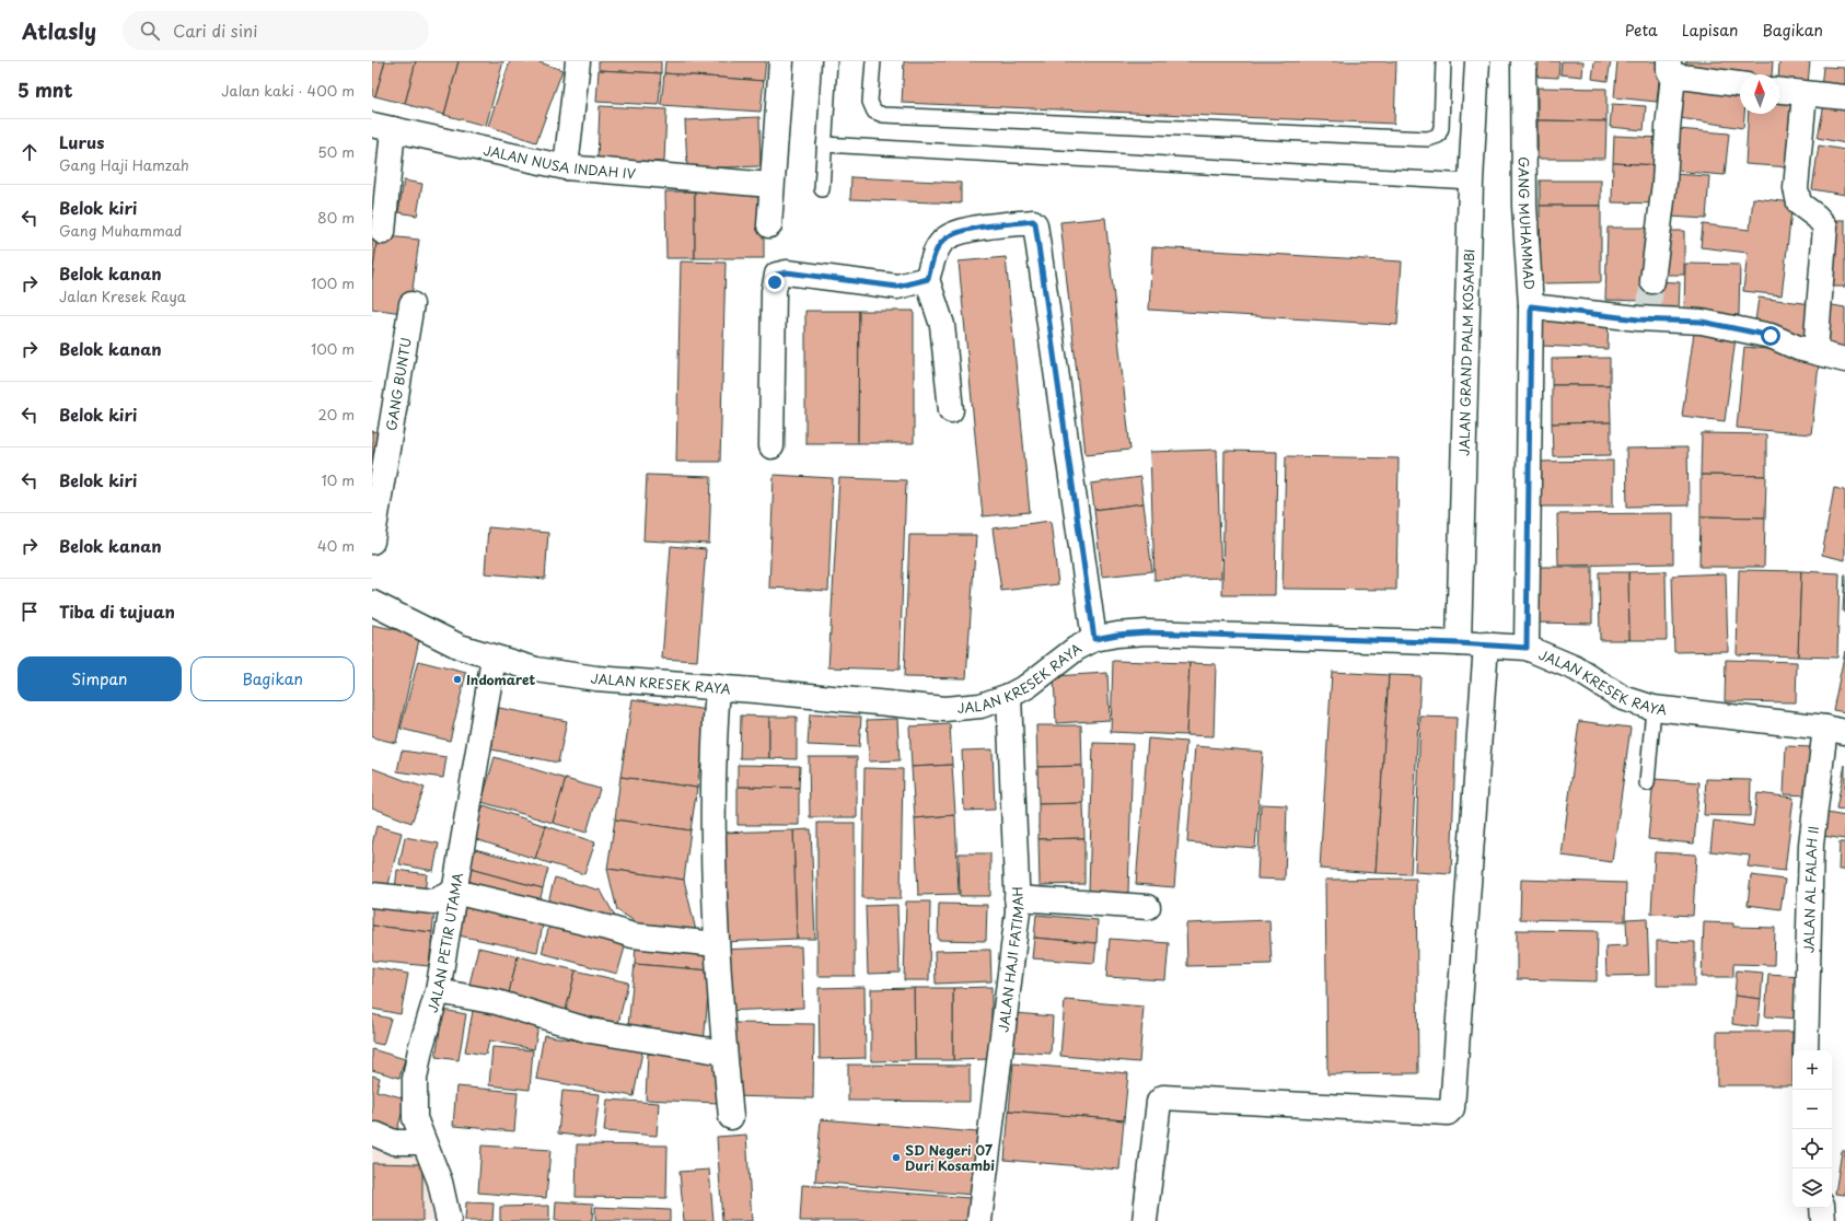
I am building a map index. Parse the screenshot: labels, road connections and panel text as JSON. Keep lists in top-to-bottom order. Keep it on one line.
{"streets":{"street":["JALAN NUSA INDAH IV","GANG MUHAMMAD","JALAN GRAND PALM KOSAMBI","GANG BUNTU","JALAN KRESEK RAYA","JALAN AL FALAH II","JALAN PETIR UTAMA","JALAN HAJI FATIMAH"]},"crossings":[["GANG MUHAMMAD","JALAN KRESEK RAYA"],["JALAN GRAND PALM KOSAMBI","JALAN KRESEK RAYA"],["JALAN KRESEK RAYA","JALAN AL FALAH II"],["JALAN KRESEK RAYA","JALAN PETIR UTAMA"],["JALAN KRESEK RAYA","JALAN HAJI FATIMAH"]],"places":["Indomaret","SD Negeri 07 Duri Kosambi"],"north":"top","page":{"header":"Atlasly","search":"Cari di sini","nav":["Peta","Lapisan","Bagikan"],"heading":["5 mnt","Jalan kaki · 400 m"],"list":[["Lurus","Gang Haji Hamzah","50 m"],["Belok kiri","Gang Muhammad","80 m"],["Belok kanan","Jalan Kresek Raya","100 m"],["Belok kanan","100 m"],["Belok kiri","20 m"],["Belok kiri","10 m"],["Belok kanan","40 m"],"Tiba di tujuan"],"buttons":["Simpan","Bagikan"],"map_buttons":["+","−"]}}
